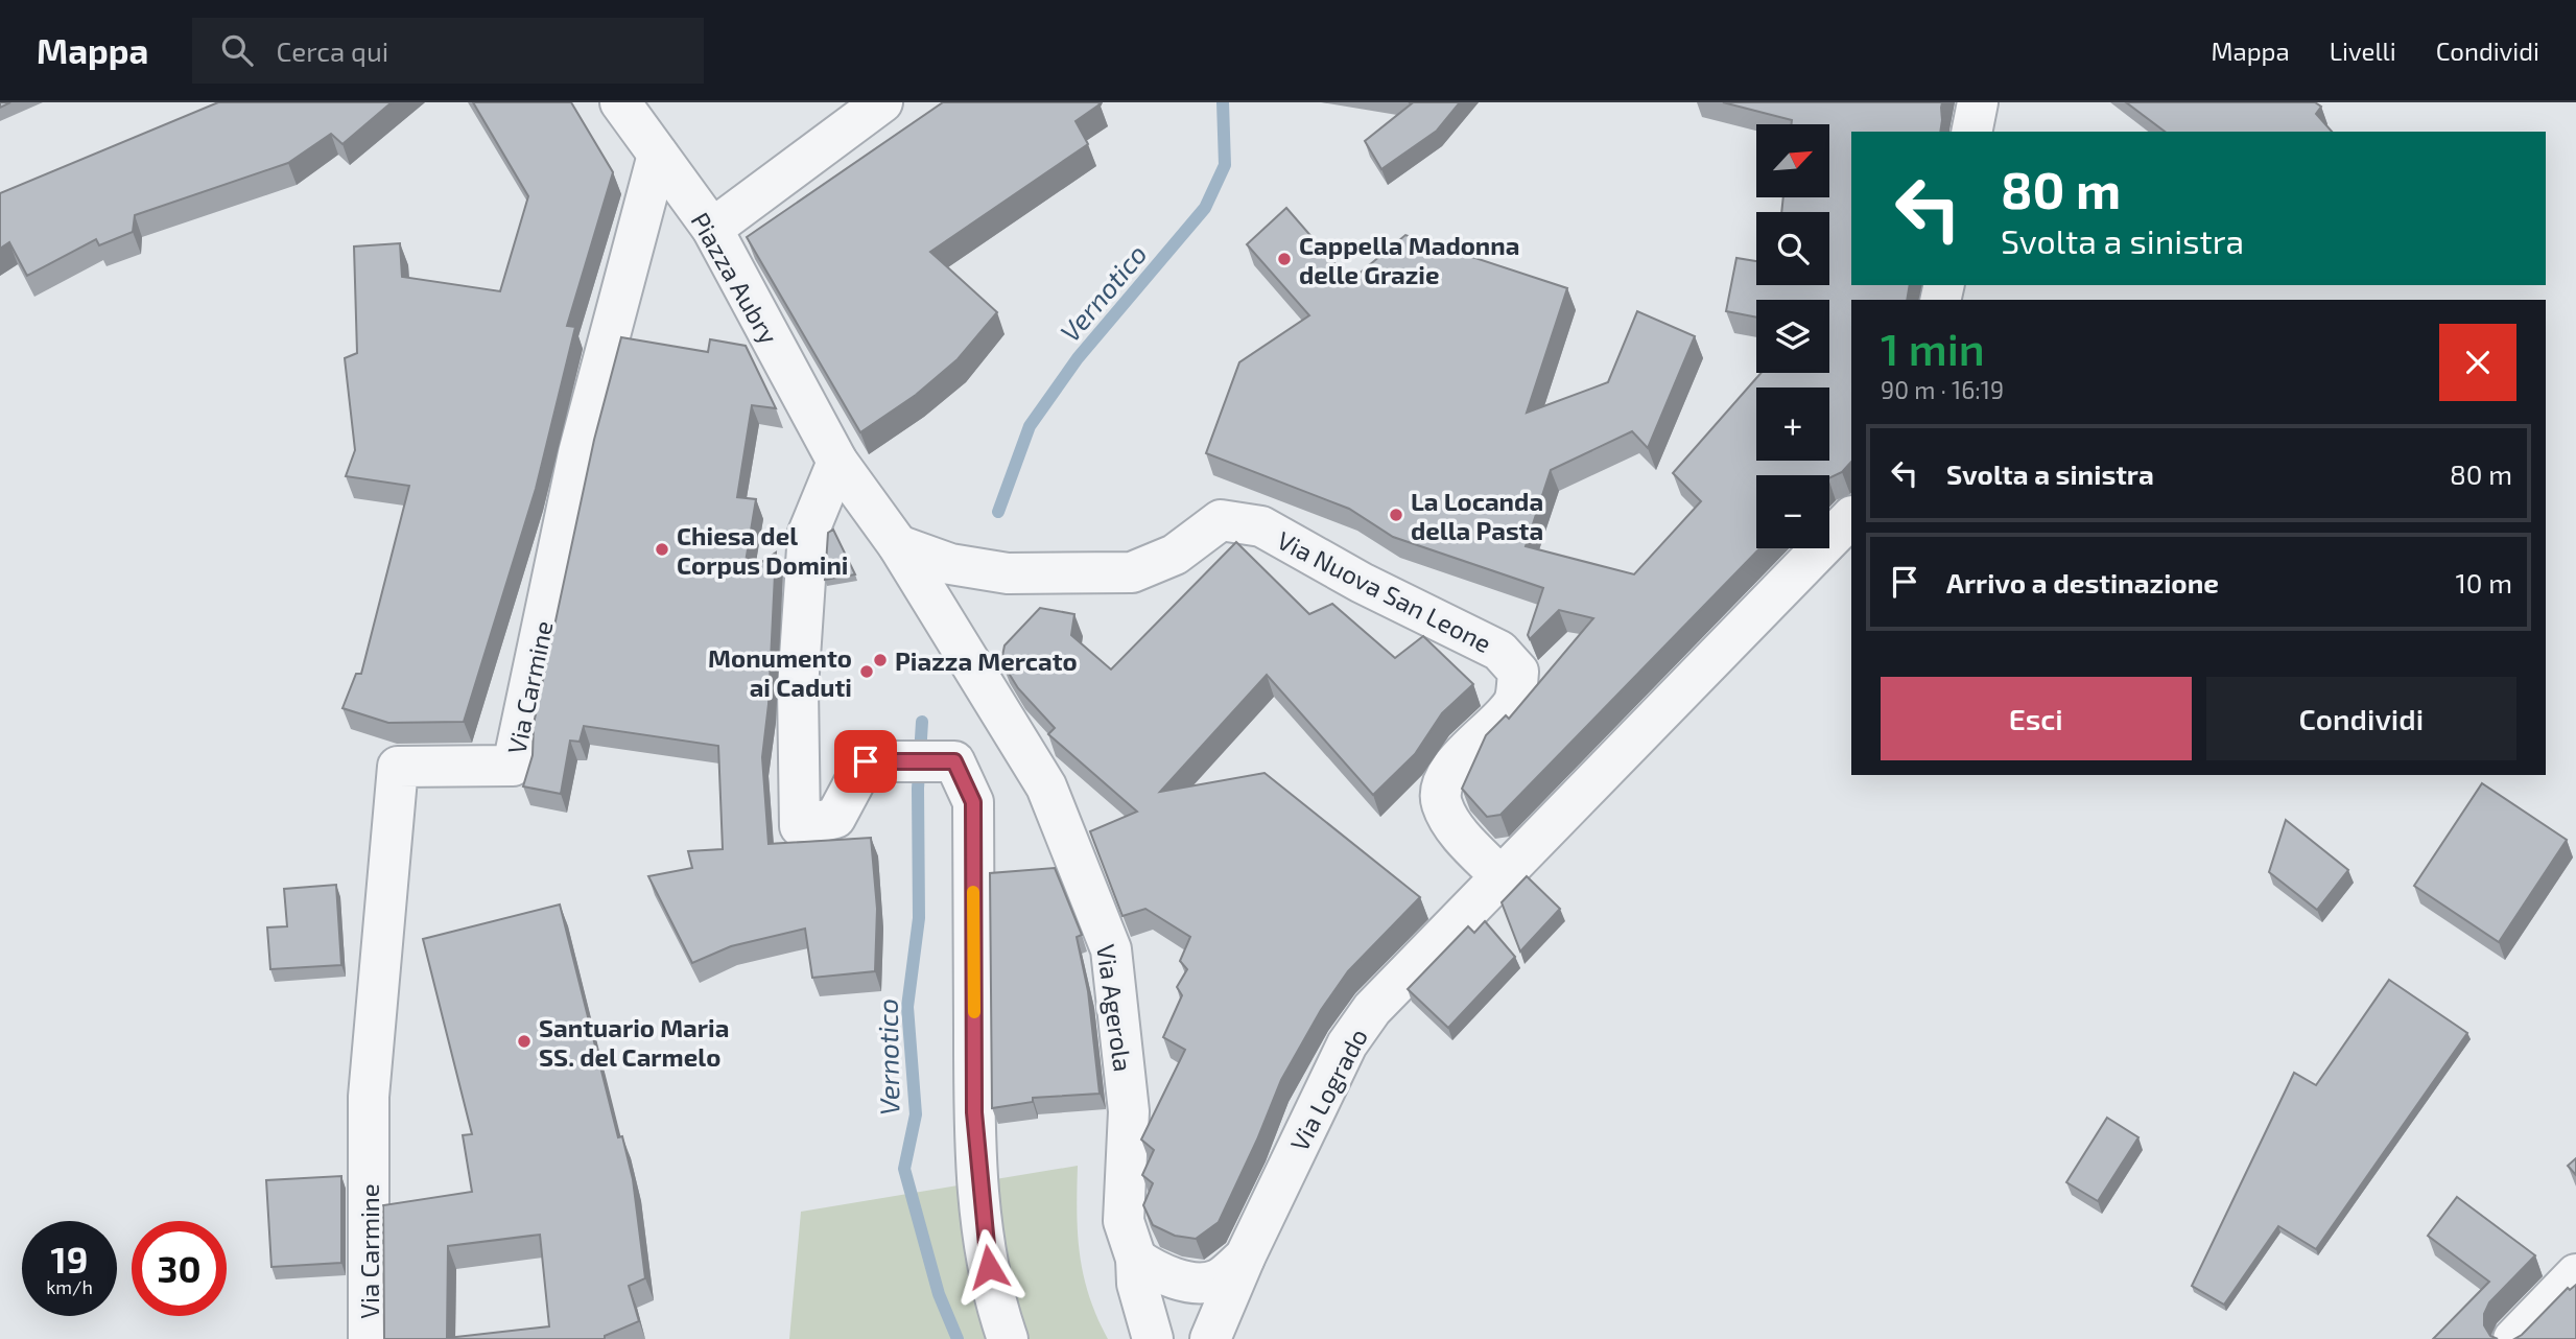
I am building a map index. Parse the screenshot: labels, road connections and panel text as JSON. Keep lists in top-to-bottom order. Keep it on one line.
{"streets":{"street":["Piazza Aubry","Via Nuova San Leone","Via Carmine","Via Agerola","Via Logrado"]},"crossings":[["Piazza Aubry","Via Carmine"],["Via Nuova San Leone","Via Agerola"],["Via Nuova San Leone","Via Logrado"]],"water":["Vernotico"],"places":["Cappella Madonna delle Grazie","La Locanda della Pasta","Chiesa del Corpus Domini","Piazza Mercato","Monumento ai Caduti","Santuario Maria SS. del Carmelo"],"north":"top right","page":{"header":"Mappa","search":"Cerca qui","nav":["Mappa","Livelli","Condividi"],"map_buttons":["+","−"],"turn":["80 m","Svolta a sinistra"],"heading":["1 min","90 m · 16:19"],"list":[{"name":"Svolta a sinistra","value":"80 m"},{"name":"Arrivo a destinazione","value":"10 m"}],"buttons":["Esci","Condividi"],"speed":"19 km/h","limit":"30"}}
